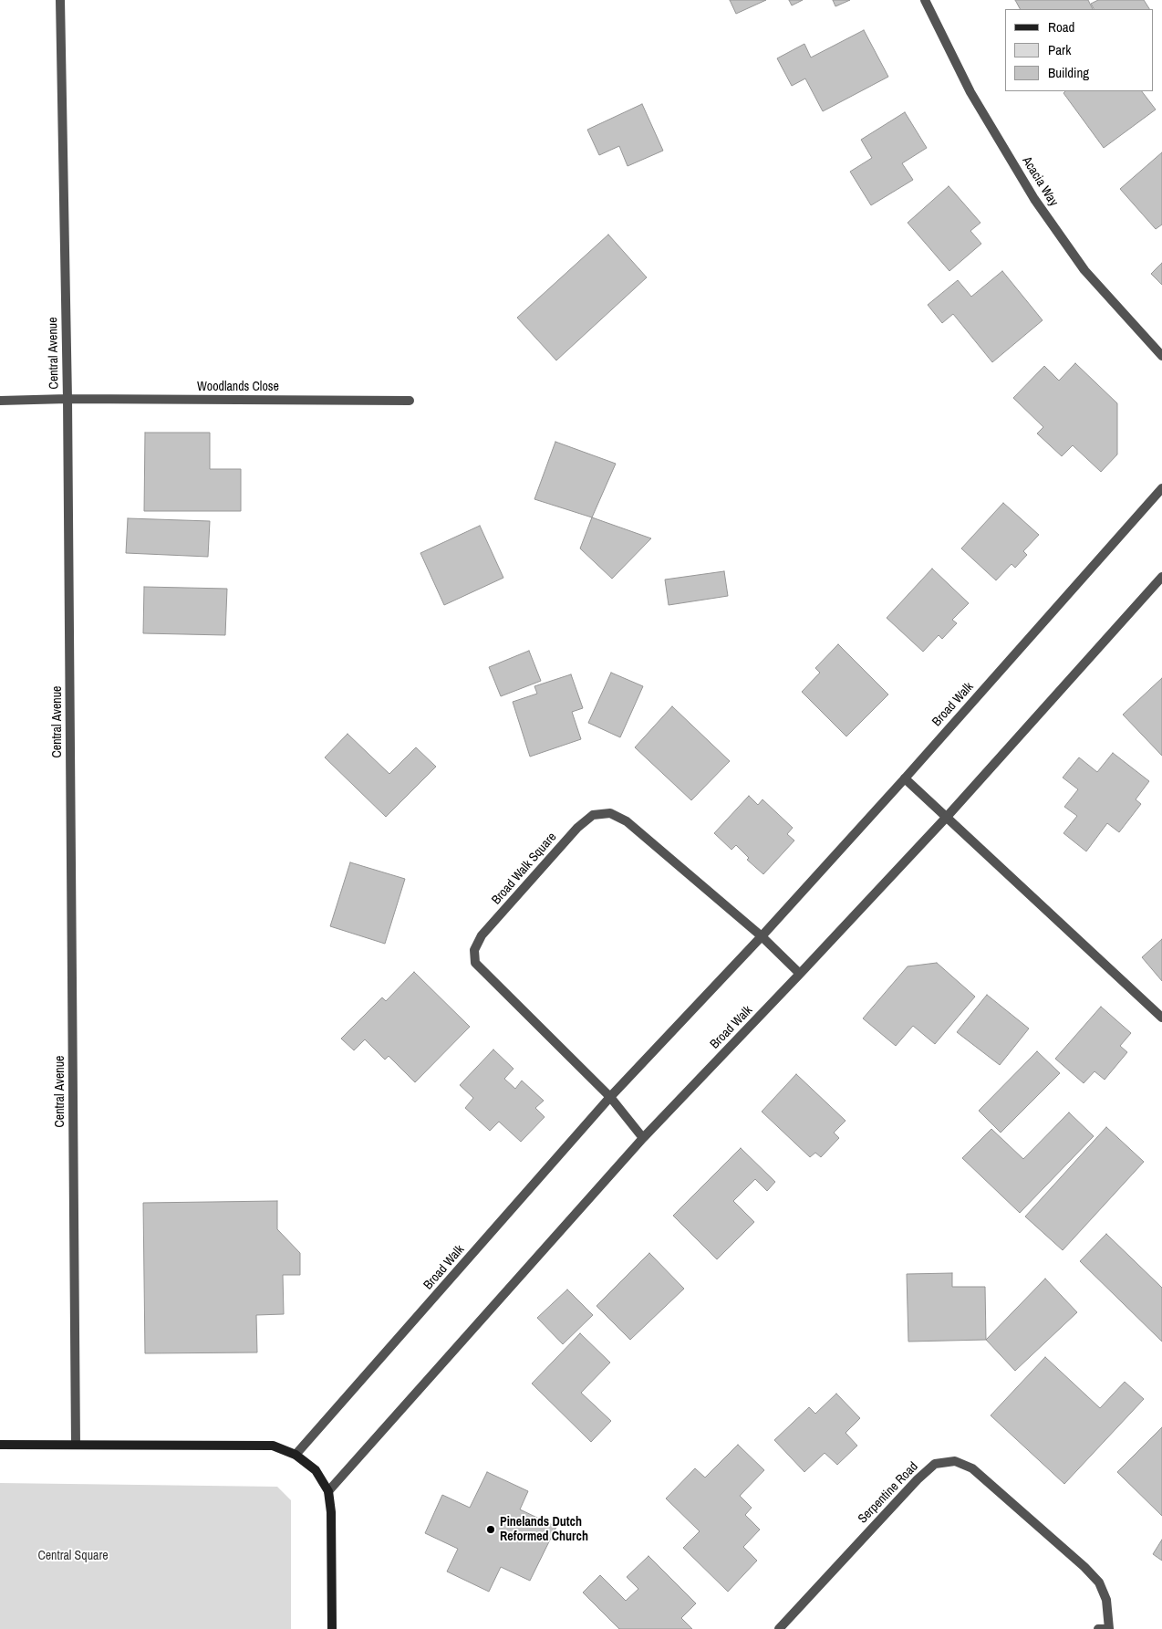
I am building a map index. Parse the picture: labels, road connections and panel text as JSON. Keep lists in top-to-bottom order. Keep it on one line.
{"streets":{"street":["Acacia Way","Central Avenue","Woodlands Close","Broad Walk","Broad Walk Square","Serpentine Road"]},"crossings":[["Central Avenue","Woodlands Close"],["Broad Walk","Broad Walk Square"]],"parks":["Central Square"],"places":["Pinelands Dutch Reformed Church"],"legend":["Road","Park","Building"]}
